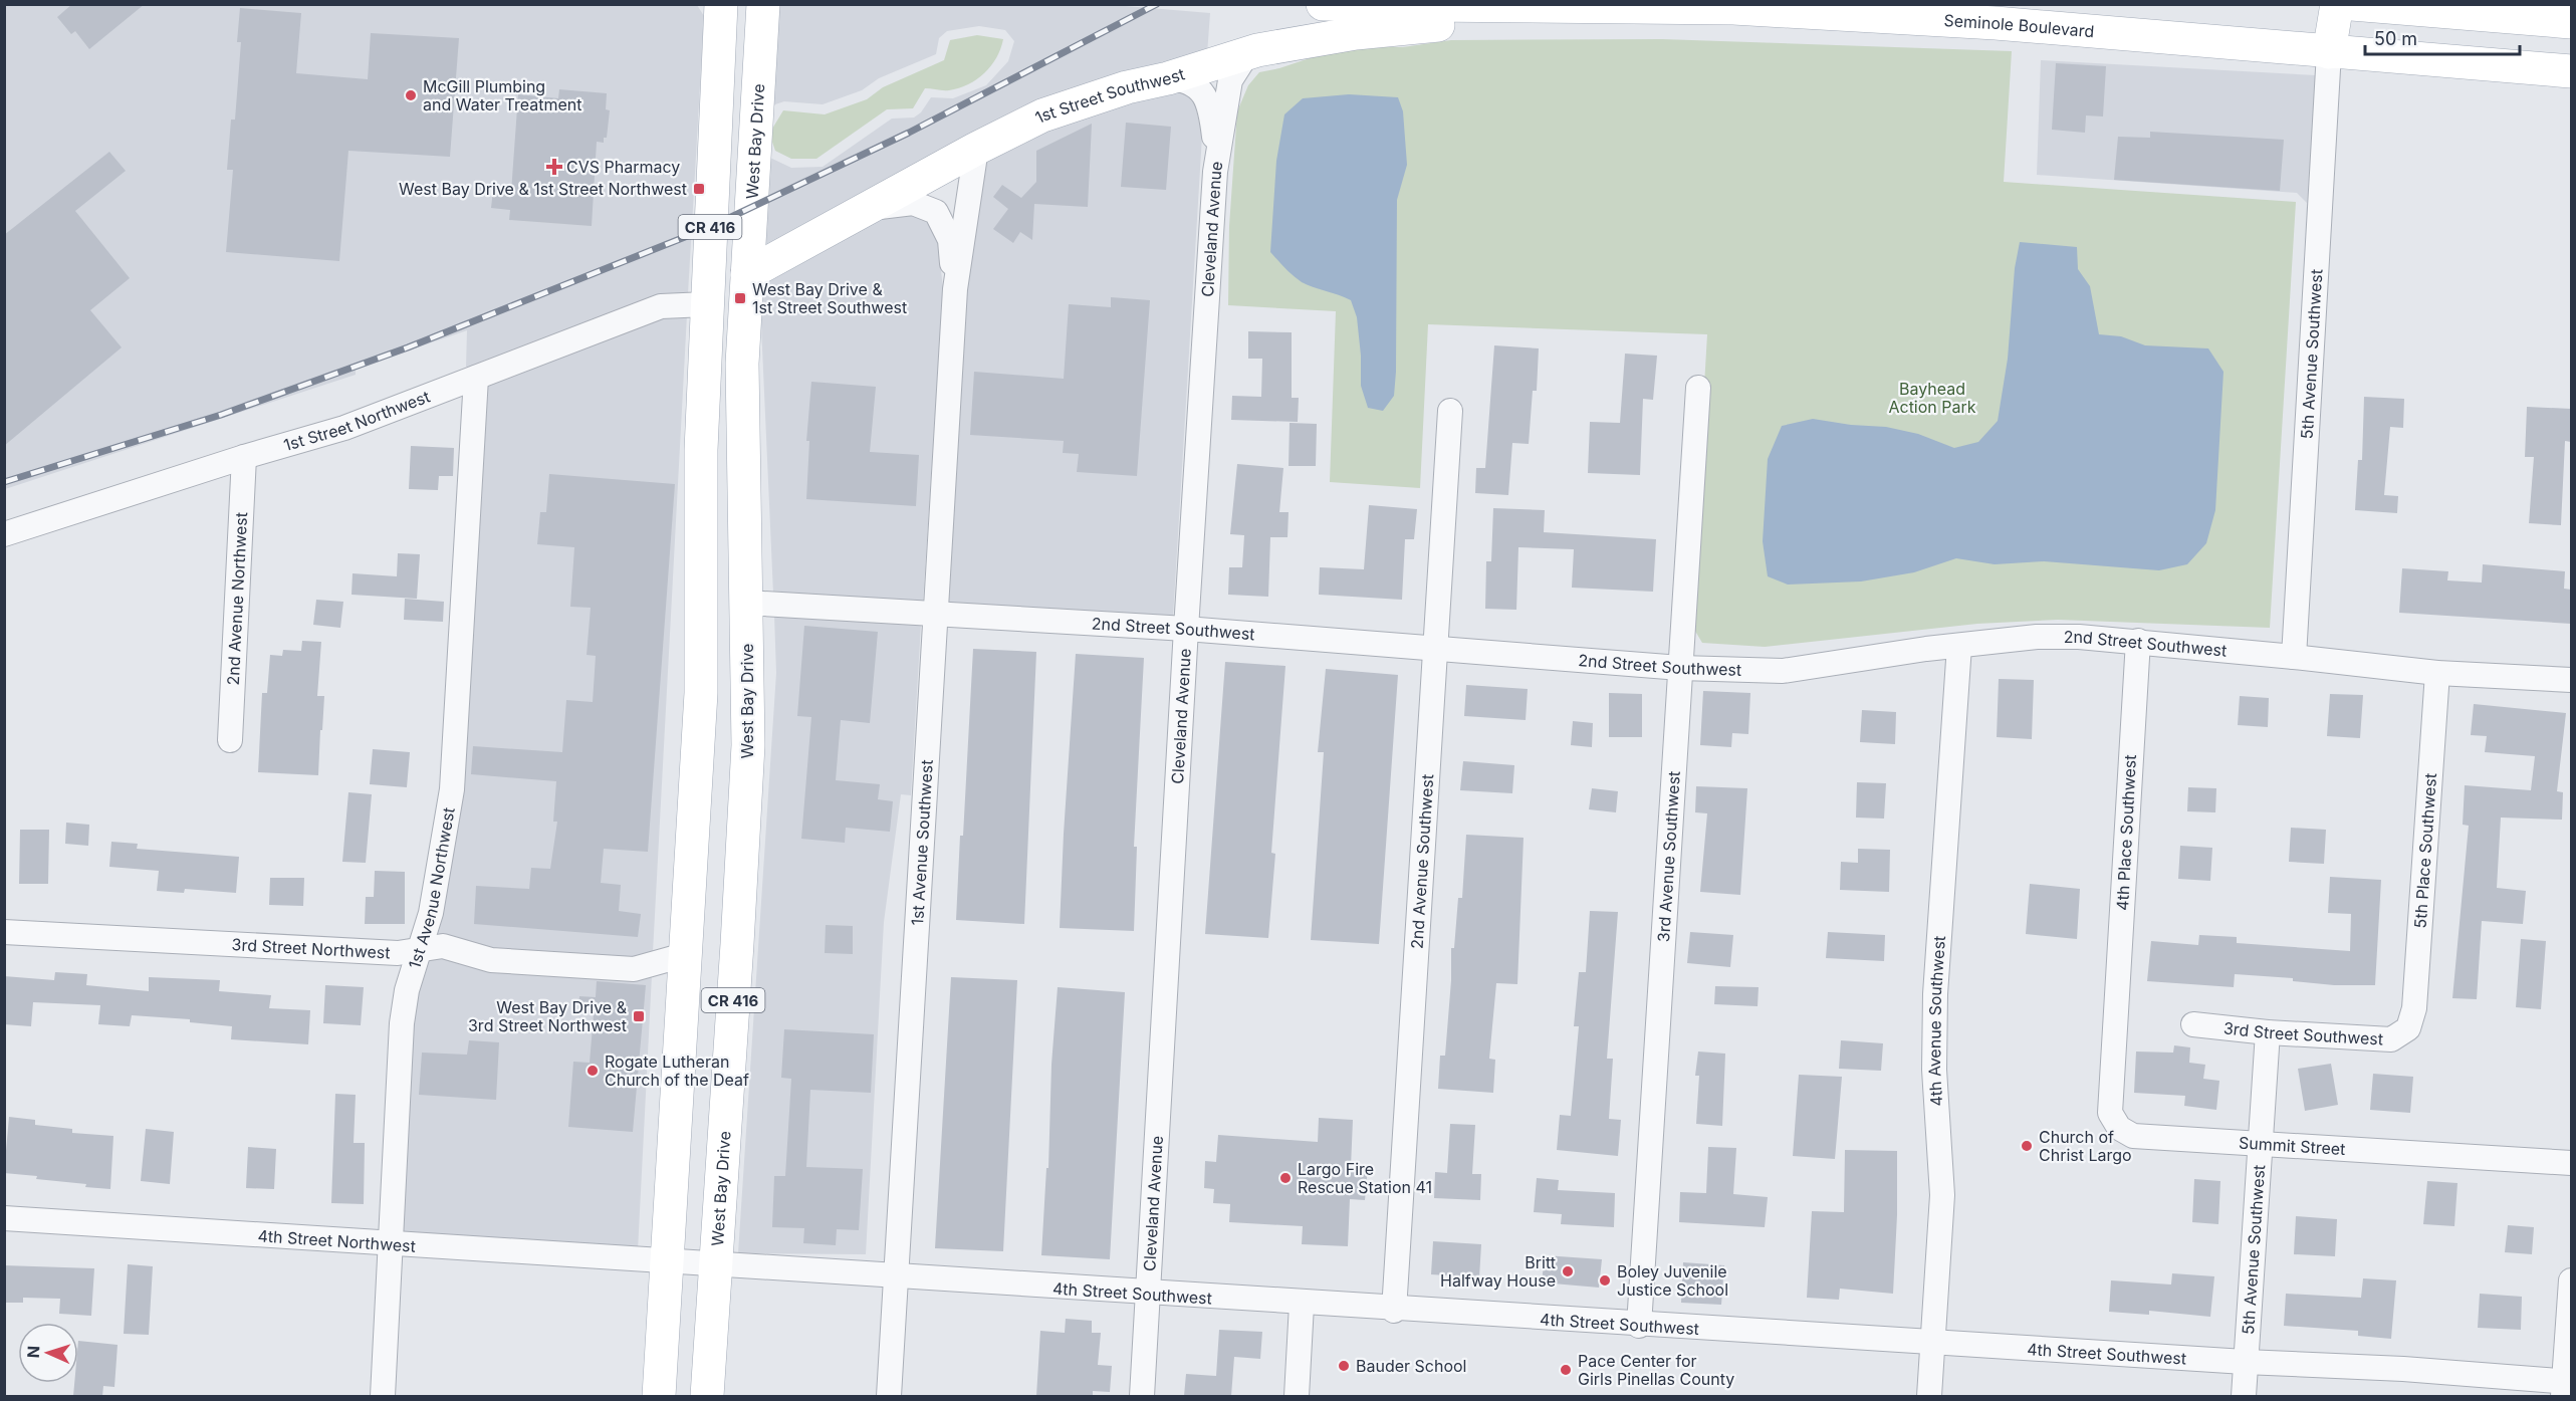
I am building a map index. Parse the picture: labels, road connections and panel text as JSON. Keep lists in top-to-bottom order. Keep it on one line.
{"streets":{"main road":["Seminole Boulevard","1st Street Southwest","West Bay Drive","CR 416"],"street":["Cleveland Avenue","5th Avenue Southwest","1st Street Northwest","2nd Avenue Northwest","2nd Street Southwest","4th Place Southwest","1st Avenue Southwest","5th Place Southwest","3rd Avenue Southwest","2nd Avenue Southwest","1st Avenue Northwest","3rd Street Northwest","4th Avenue Southwest","3rd Street Southwest","Summit Street","4th Street Northwest","4th Street Southwest"]},"crossings":[["Seminole Boulevard","1st Street Southwest"],["Seminole Boulevard","5th Avenue Southwest"],["1st Street Southwest","West Bay Drive"],["1st Street Southwest","Cleveland Avenue"],["1st Street Southwest","1st Avenue Southwest"],["West Bay Drive","2nd Street Southwest"],["West Bay Drive","4th Street Southwest"],["CR 416","1st Street Northwest"],["CR 416","3rd Street Northwest"],["CR 416","4th Street Northwest"],["CR 416","4th Street Southwest"],["Cleveland Avenue","2nd Street Southwest"],["Cleveland Avenue","4th Street Southwest"],["5th Avenue Southwest","2nd Street Southwest"],["5th Avenue Southwest","3rd Street Southwest"],["5th Avenue Southwest","Summit Street"],["5th Avenue Southwest","4th Street Southwest"],["1st Street Northwest","2nd Avenue Northwest"],["1st Street Northwest","1st Avenue Northwest"],["2nd Street Southwest","4th Place Southwest"],["2nd Street Southwest","1st Avenue Southwest"],["2nd Street Southwest","5th Place Southwest"],["2nd Street Southwest","3rd Avenue Southwest"],["2nd Street Southwest","2nd Avenue Southwest"],["2nd Street Southwest","4th Avenue Southwest"],["4th Place Southwest","Summit Street"],["1st Avenue Southwest","4th Street Southwest"],["5th Place Southwest","3rd Street Southwest"],["3rd Avenue Southwest","4th Street Southwest"],["2nd Avenue Southwest","4th Street Southwest"],["1st Avenue Northwest","3rd Street Northwest"],["1st Avenue Northwest","4th Street Northwest"],["4th Avenue Southwest","4th Street Southwest"],["4th Street Northwest","4th Street Southwest"]],"parks":["Bayhead Action Park"],"places":{"other":["McGill Plumbing and Water Treatment","Rogate Lutheran Church of the Deaf","Church of Christ Largo","Largo Fire Rescue Station 41","Britt Halfway House","Boley Juvenile Justice School","Bauder School","Pace Center for Girls Pinellas County"],"health":["CVS Pharmacy"],"transit":["West Bay Drive & 1st Street Northwest","West Bay Drive & 1st Street Southwest","West Bay Drive & 3rd Street Northwest"]},"scale_bar":"50 m","north":"left"}
